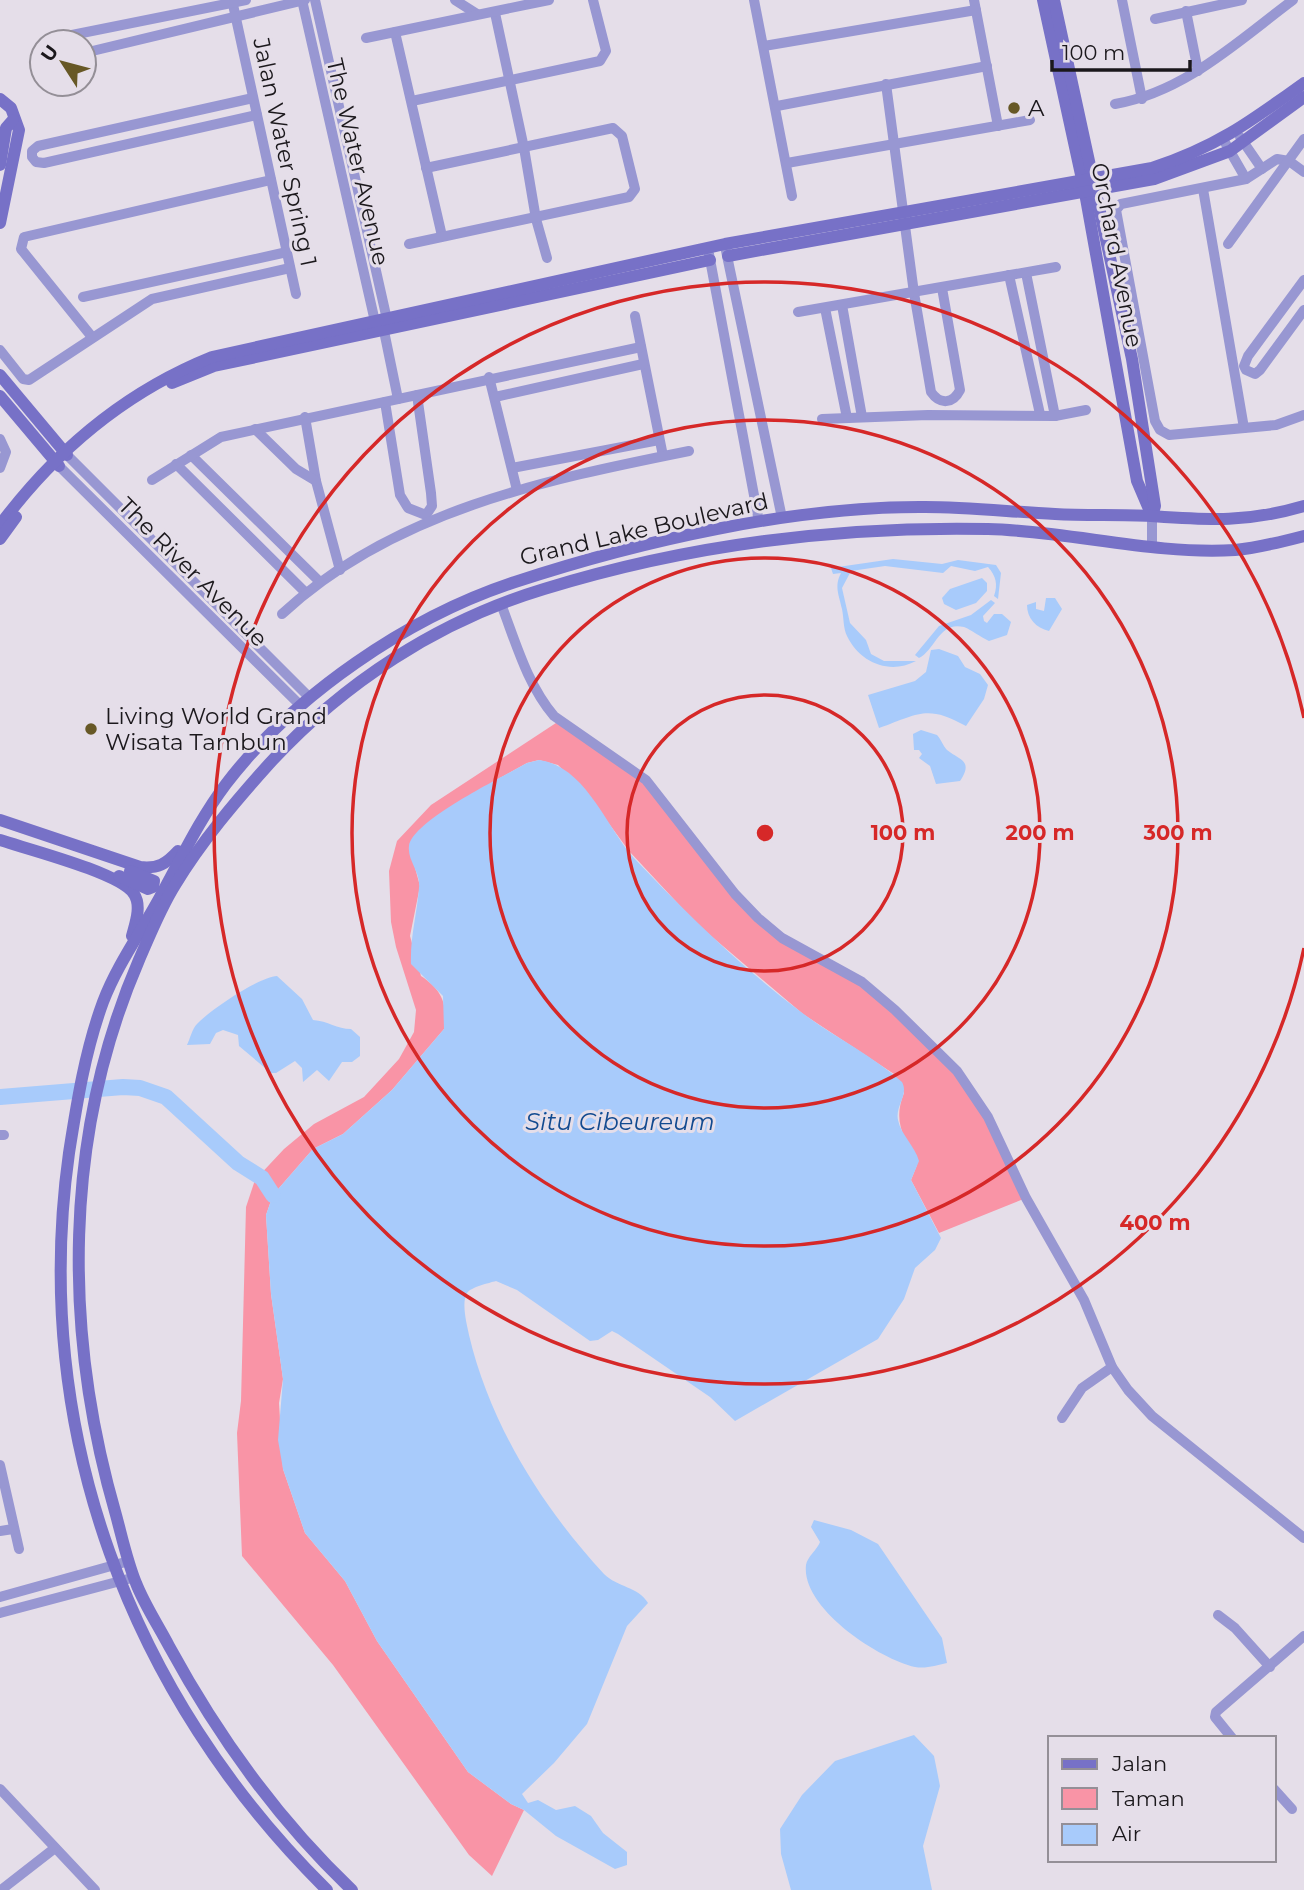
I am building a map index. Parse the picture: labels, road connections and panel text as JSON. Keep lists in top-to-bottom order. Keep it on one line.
{"streets":{"street":["Jalan Water Spring 1","The Water Avenue","Orchard Avenue","Grand Lake Boulevard","The River Avenue"]},"crossings":[["Orchard Avenue","Grand Lake Boulevard"],["Grand Lake Boulevard","The River Avenue"]],"water":["Situ Cibeureum"],"places":["A","Living World Grand Wisata Tambun"],"legend":["Jalan","Taman","Air"],"scale_bar":"100 m","north":"top left","rings":["100 m","200 m","300 m","400 m"]}
